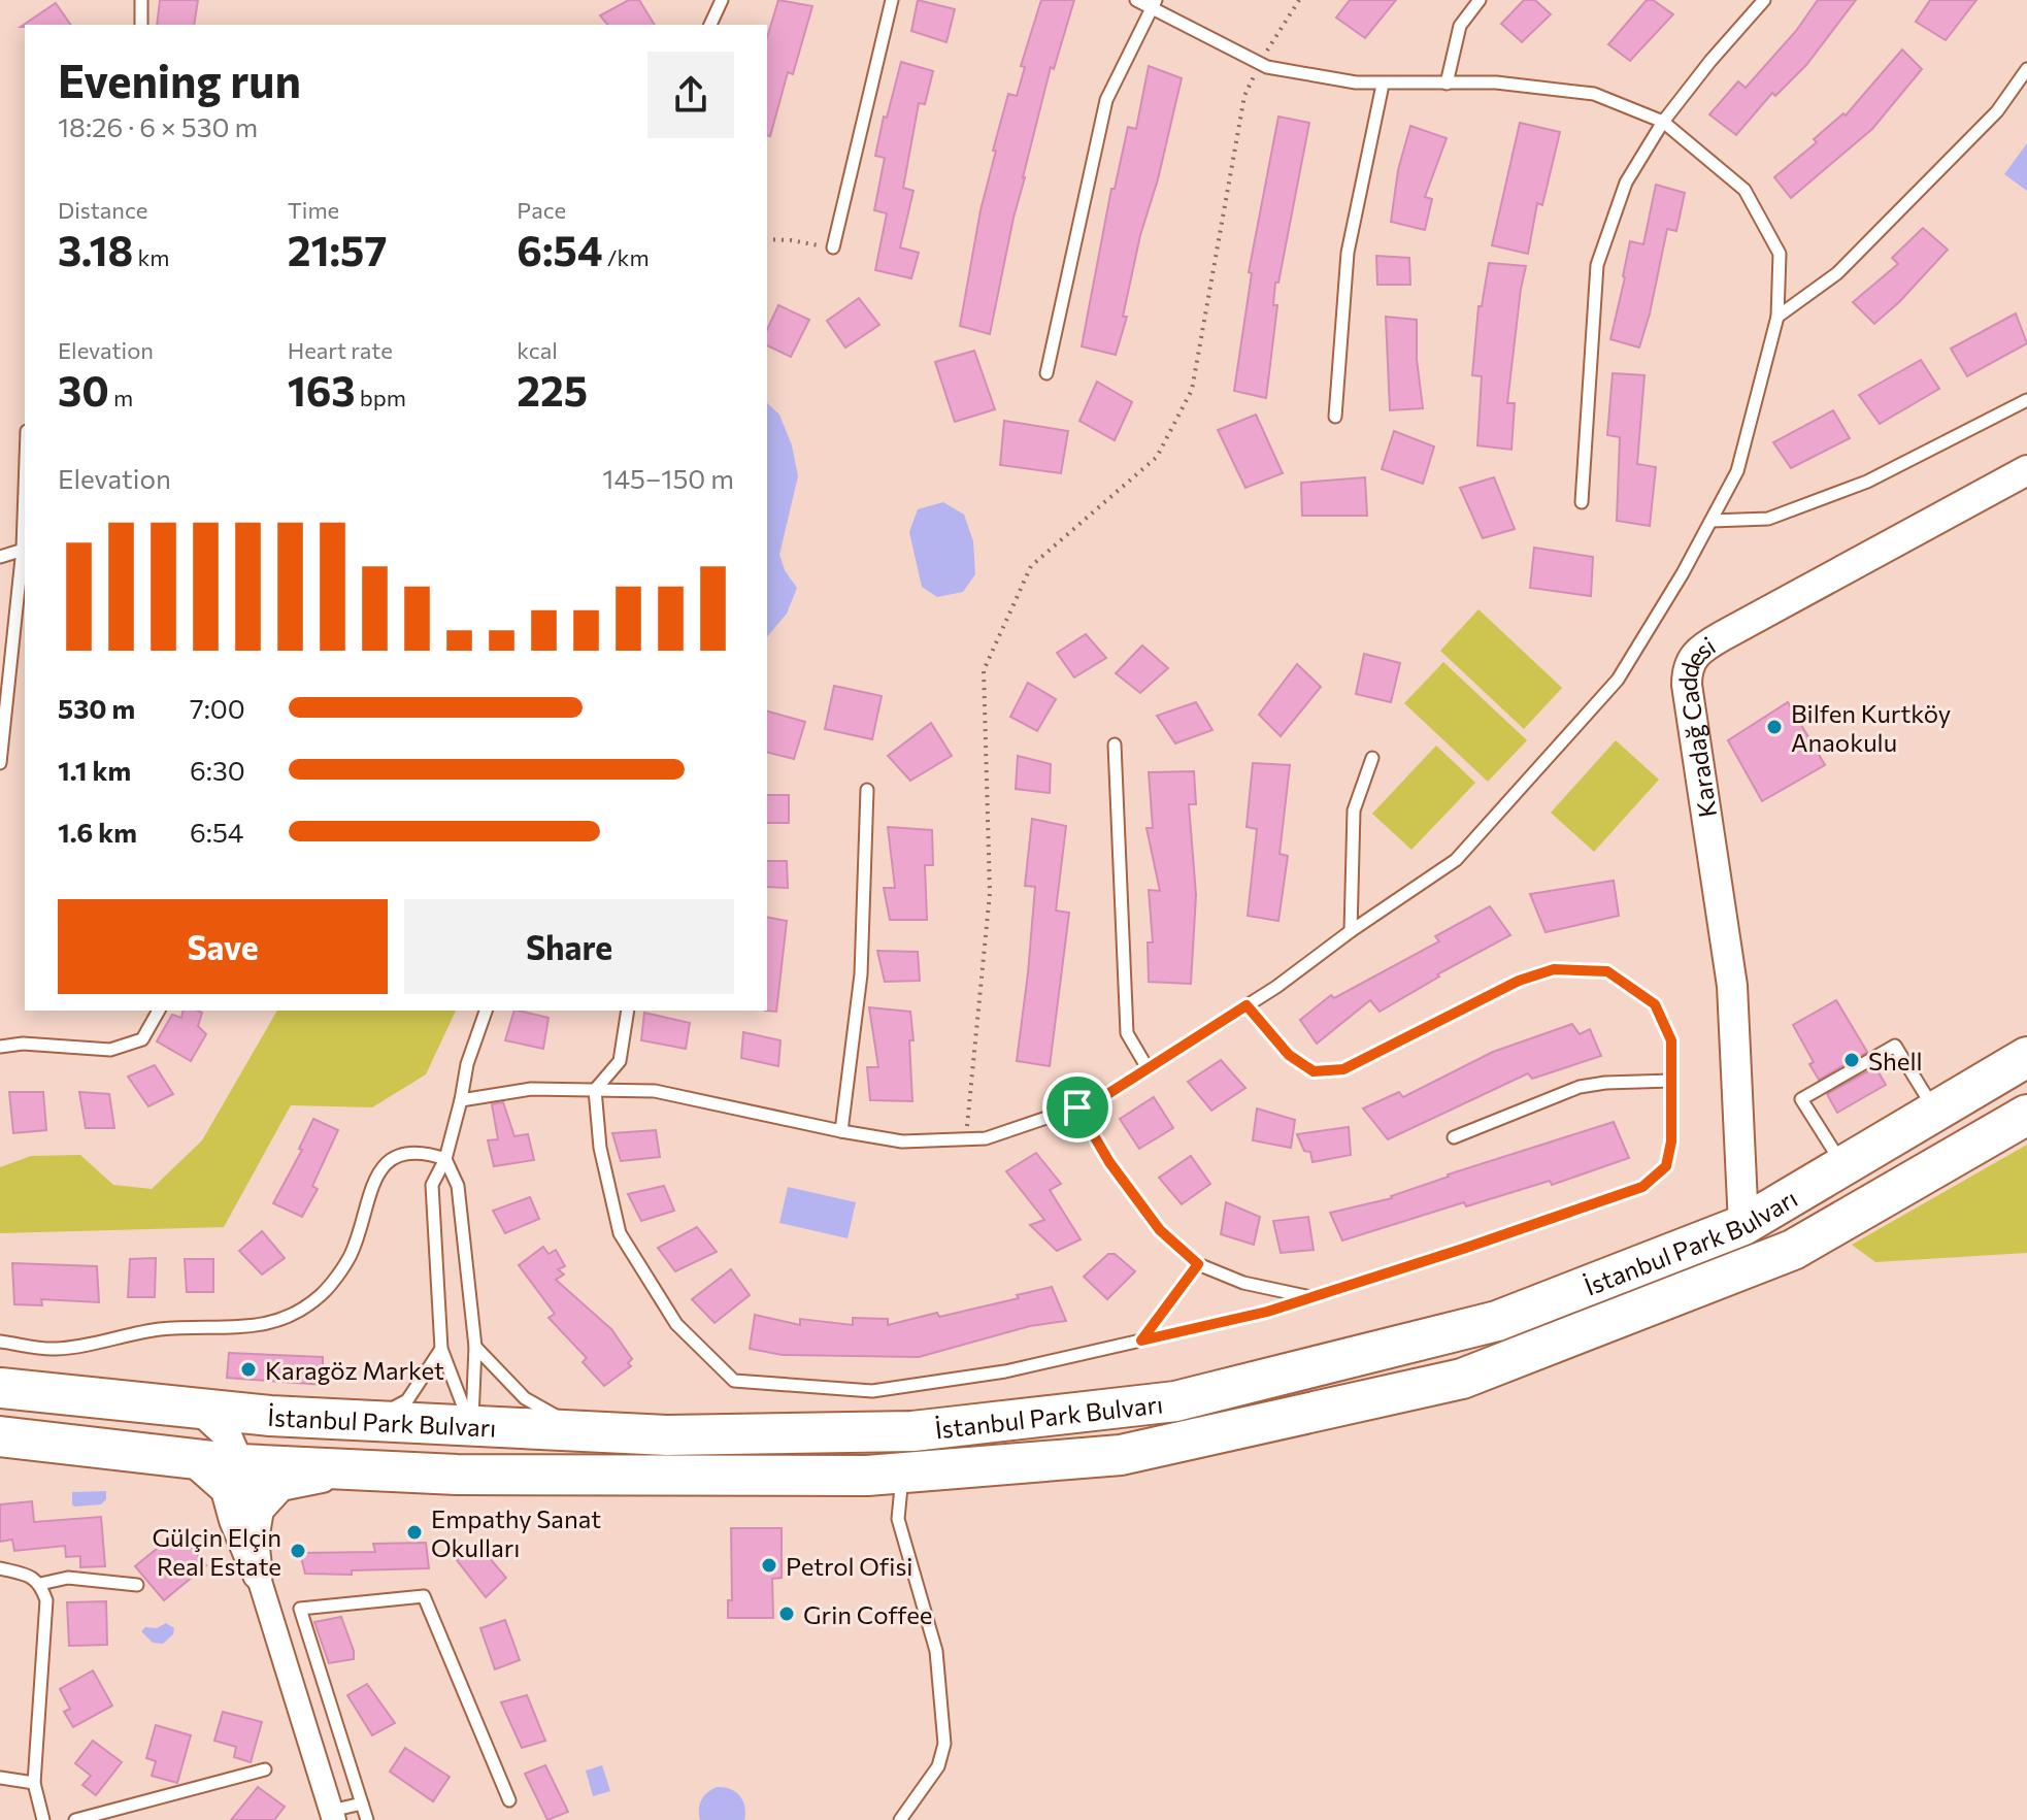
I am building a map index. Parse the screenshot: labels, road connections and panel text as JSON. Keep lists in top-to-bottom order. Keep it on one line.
{"streets":{"highway":["İstanbul Park Bulvarı"],"street":["Karadağ Caddesi"]},"crossings":[["Karadağ Caddesi","İstanbul Park Bulvarı"]],"places":["Bilfen Kurtköy Anaokulu","Shell","Karagöz Market","Empathy Sanat Okulları","Gülçin Elçin Real Estate","Petrol Ofisi","Grin Coffee"],"page":{"heading":["Evening run","18:26 · 6 × 530 m"],"stats":[["Distance","3.18 km"],["Time","21:57"],["Pace","6:54 /km"],["Elevation","30 m"],["Heart rate","163 bpm"],["kcal","225"]],"chart":["Elevation","145–150 m"],"list":[{"name":"530 m","note":"7:00"},{"name":"1.1 km","note":"6:30"},{"name":"1.6 km","note":"6:54"}],"buttons":["Save","Share"]}}
